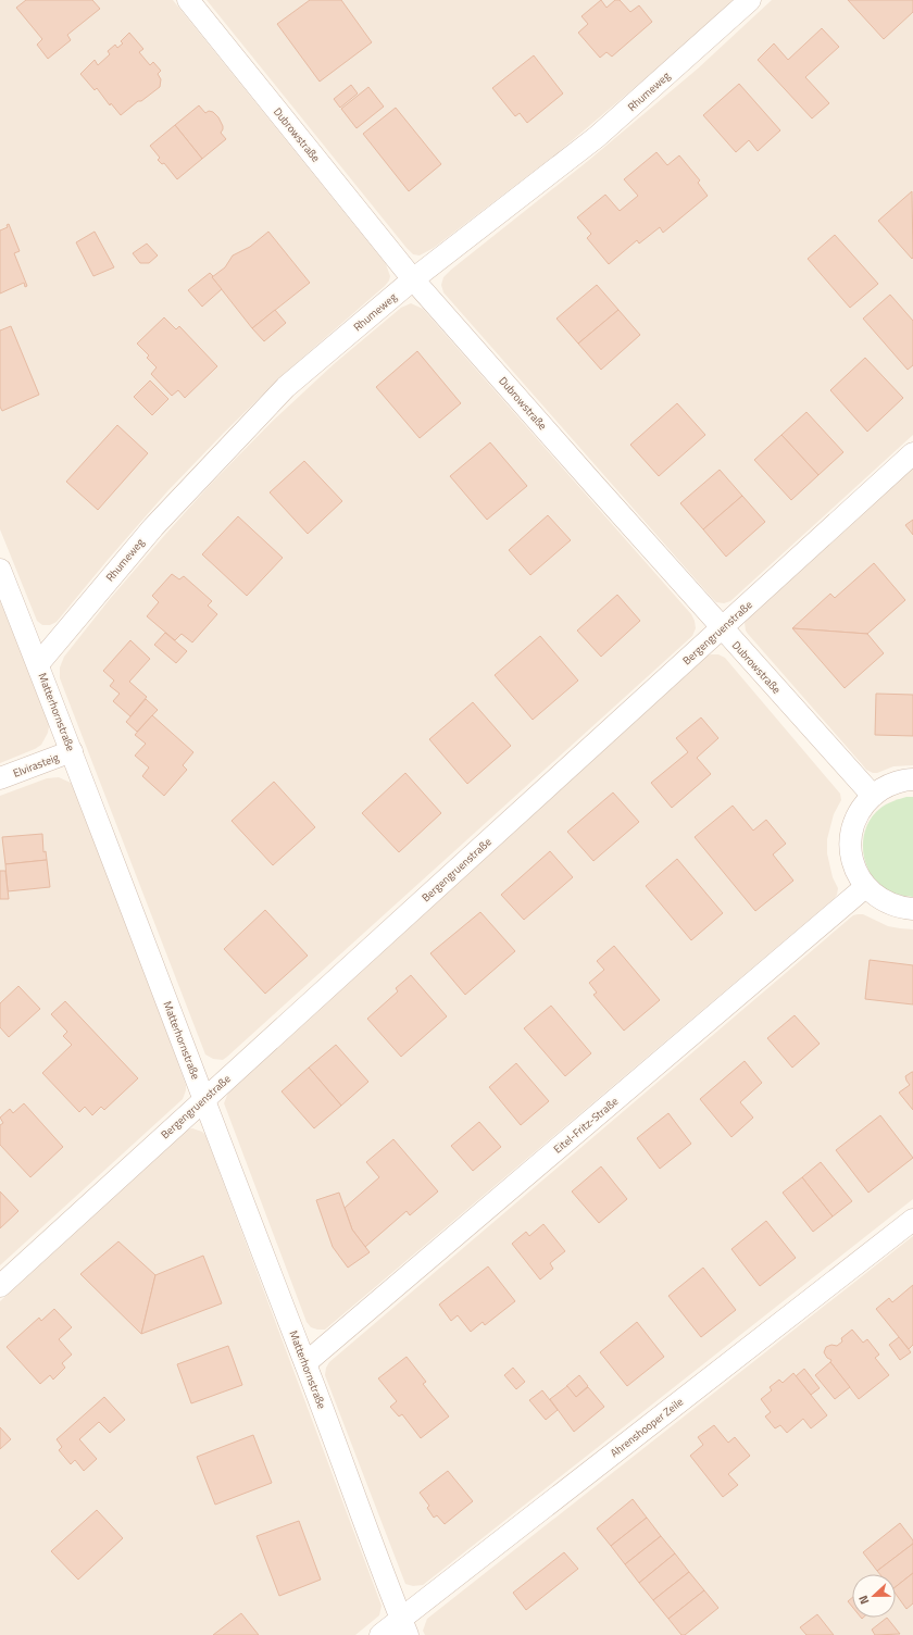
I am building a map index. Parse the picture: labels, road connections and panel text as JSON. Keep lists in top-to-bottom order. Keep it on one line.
{"streets":{"street":["Rhumeweg","Dubrowstraße","Bergengruenstraße","Matterhornstraße","Elvirasteig","Eitel-Fritz-Straße","Ahrenshooper Zeile"]},"crossings":[["Rhumeweg","Dubrowstraße"],["Rhumeweg","Matterhornstraße"],["Dubrowstraße","Bergengruenstraße"],["Bergengruenstraße","Matterhornstraße"],["Matterhornstraße","Elvirasteig"],["Matterhornstraße","Eitel-Fritz-Straße"],["Matterhornstraße","Ahrenshooper Zeile"]],"north":"left"}
